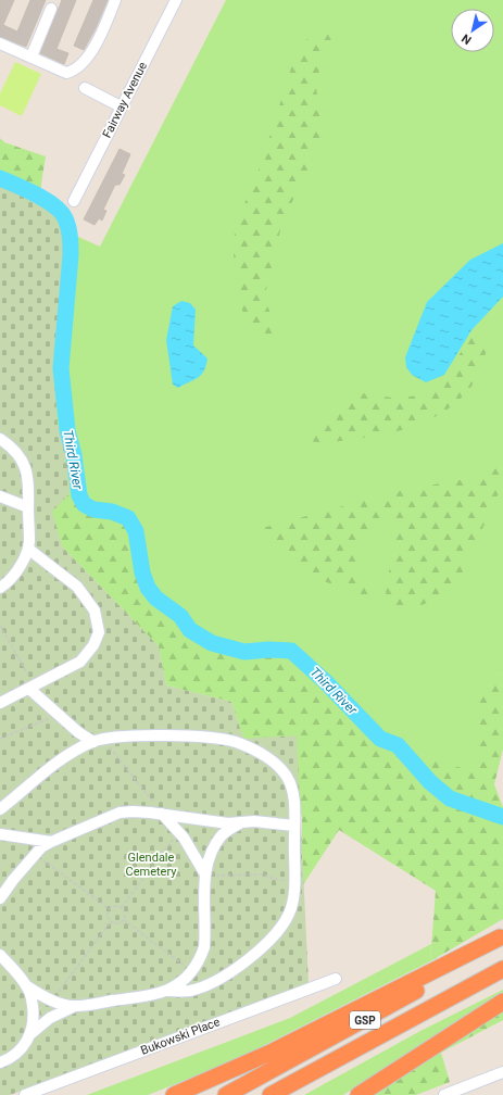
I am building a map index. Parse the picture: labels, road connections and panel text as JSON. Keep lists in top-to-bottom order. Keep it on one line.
{"streets":{"highway":["GSP"],"street":["Fairway Avenue","Bukowski Place"]},"water":["Third River"],"parks":["Glendale Cemetery"],"north":"bottom left"}
